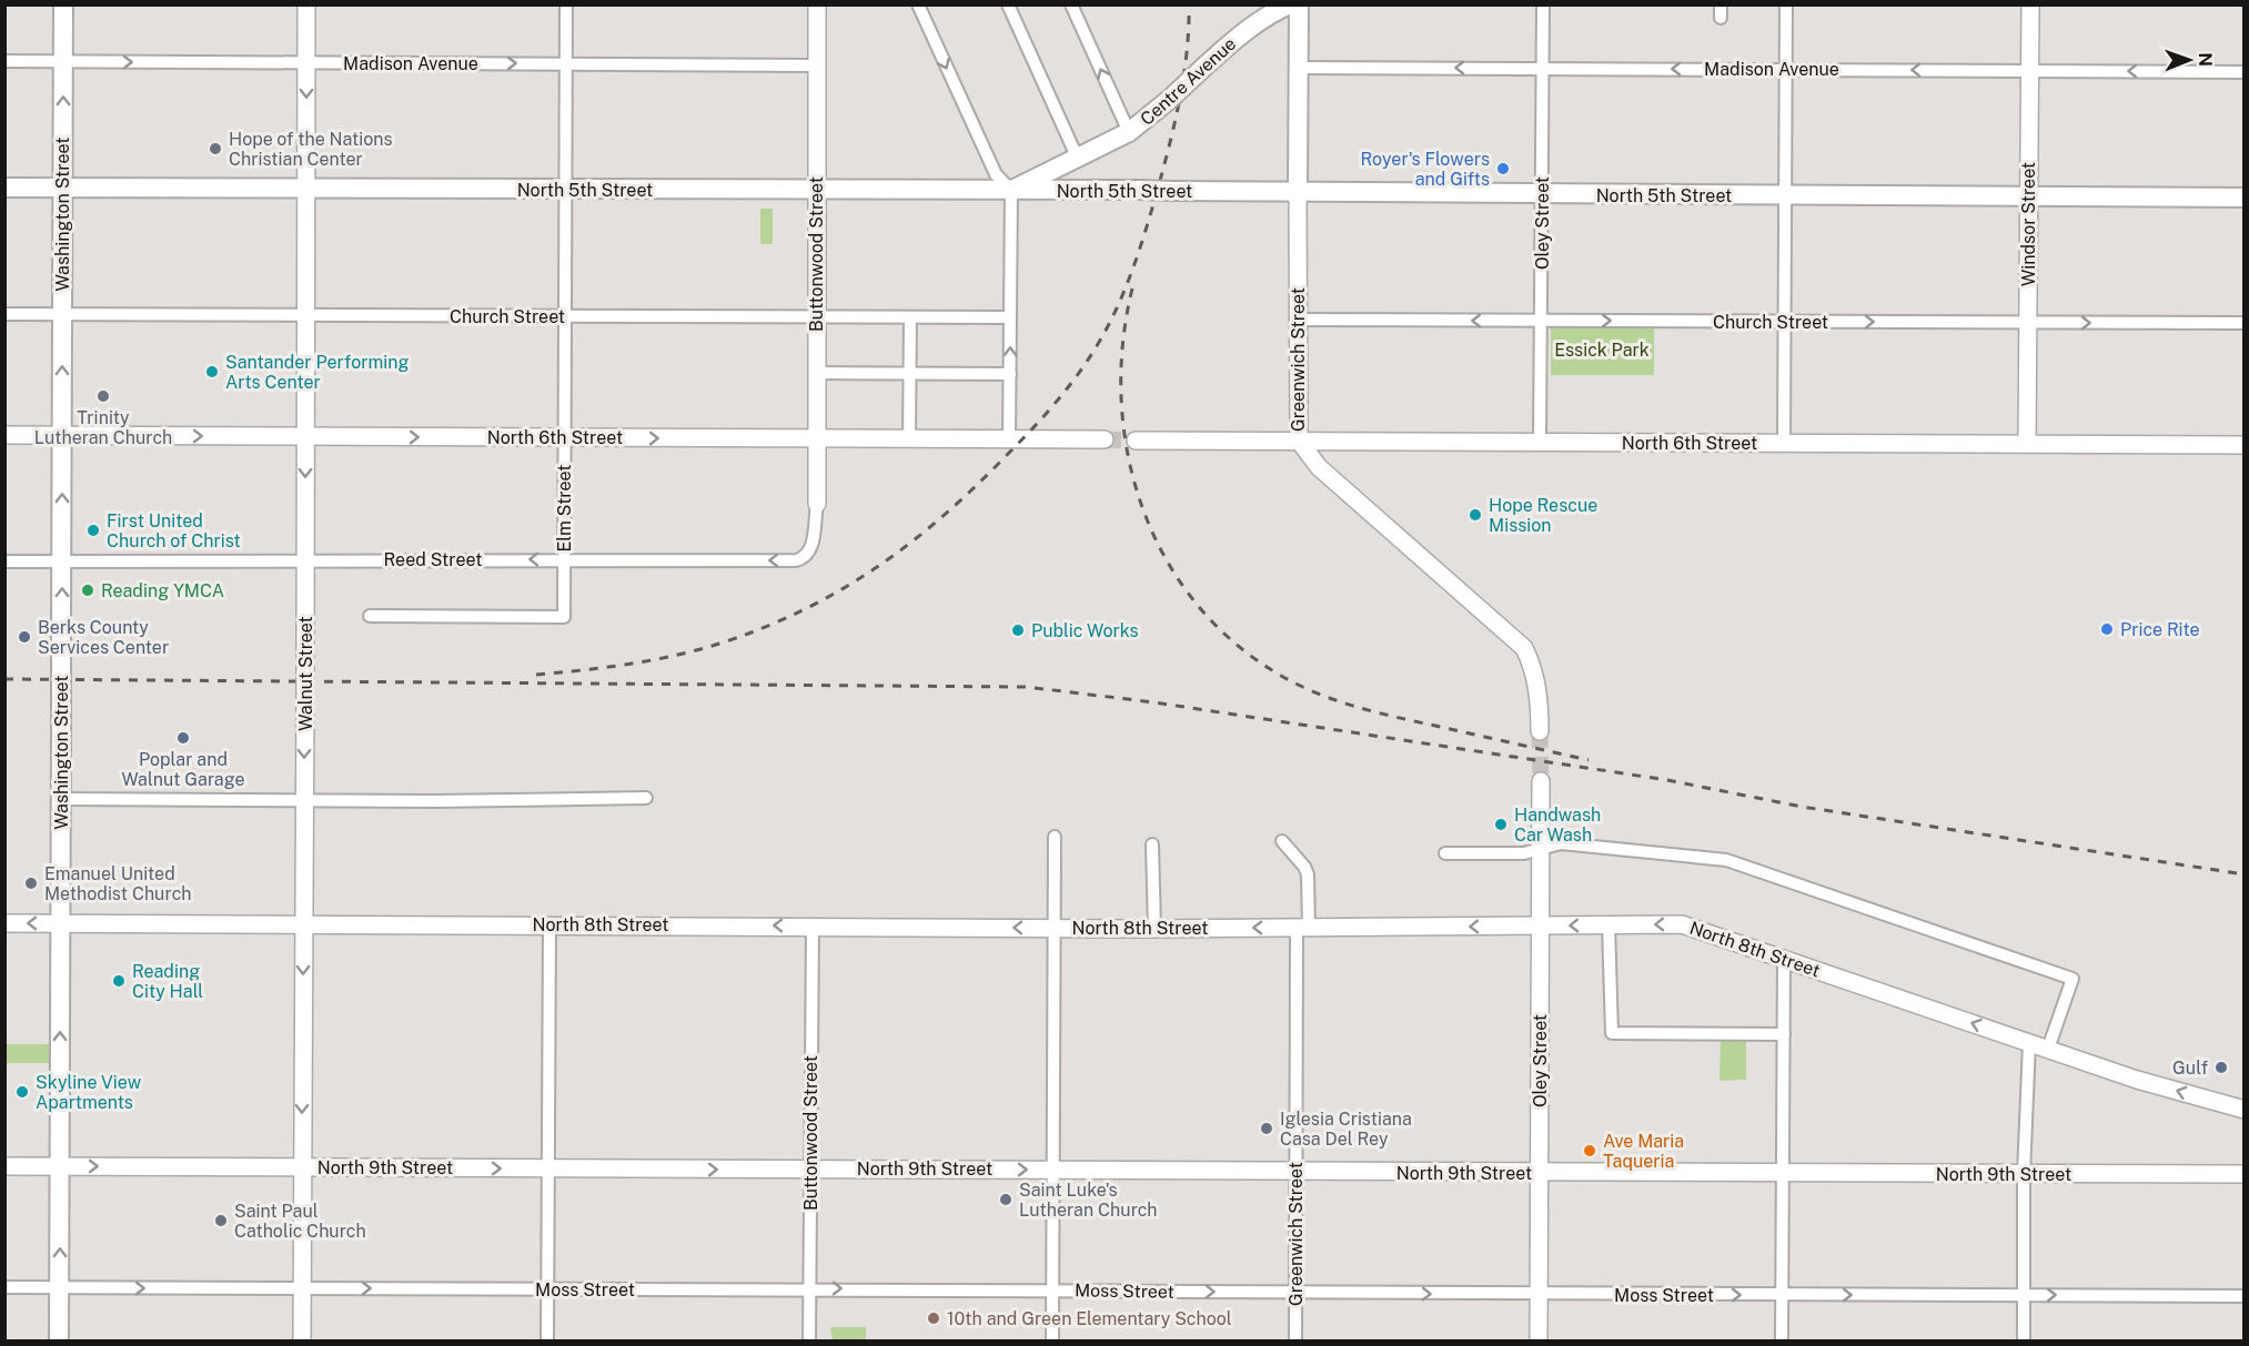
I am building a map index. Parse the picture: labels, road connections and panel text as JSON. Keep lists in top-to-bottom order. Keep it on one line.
{"streets":{"main road":["Centre Avenue","North 5th Street","Washington Street","Greenwich Street"],"street":["Madison Avenue","Oley Street","Windsor Street","Buttonwood Street","Church Street","North 6th Street","Elm Street","Reed Street","Walnut Street","North 8th Street","North 9th Street","Moss Street"]},"crossings":[["Madison Avenue","Washington Street"],["Madison Avenue","Oley Street"],["Madison Avenue","Windsor Street"],["Madison Avenue","Buttonwood Street"],["Madison Avenue","Greenwich Street"],["Madison Avenue","Elm Street"],["Madison Avenue","Walnut Street"],["Centre Avenue","North 5th Street"],["North 5th Street","Washington Street"],["North 5th Street","Oley Street"],["North 5th Street","Windsor Street"],["North 5th Street","Buttonwood Street"],["North 5th Street","Greenwich Street"],["North 5th Street","Elm Street"],["North 5th Street","Walnut Street"],["Washington Street","Church Street"],["Washington Street","North 6th Street"],["Washington Street","Reed Street"],["Washington Street","North 8th Street"],["Washington Street","North 9th Street"],["Washington Street","Moss Street"],["Oley Street","Church Street"],["Oley Street","North 6th Street"],["Oley Street","North 8th Street"],["Oley Street","North 9th Street"],["Oley Street","Moss Street"],["Windsor Street","Church Street"],["Windsor Street","North 6th Street"],["Buttonwood Street","Church Street"],["Buttonwood Street","North 6th Street"],["Buttonwood Street","Reed Street"],["Buttonwood Street","North 8th Street"],["Buttonwood Street","North 9th Street"],["Buttonwood Street","Moss Street"],["Church Street","Greenwich Street"],["Church Street","Elm Street"],["Church Street","Walnut Street"],["Greenwich Street","North 6th Street"],["Greenwich Street","North 8th Street"],["Greenwich Street","North 9th Street"],["Greenwich Street","Moss Street"],["North 6th Street","Elm Street"],["North 6th Street","Walnut Street"],["Elm Street","Reed Street"],["Reed Street","Walnut Street"],["Walnut Street","North 8th Street"],["Walnut Street","North 9th Street"],["Walnut Street","Moss Street"]],"one_way":["Washington Street","Reed Street","Walnut Street","North 8th Street","North 9th Street","Moss Street"],"parks":["Essick Park"],"places":["Hope of the Nations Christian Center","Royer's Flowers and Gifts","Santander Performing Arts Center","Trinity Lutheran Church","Hope Rescue Mission","First United Church of Christ","Reading YMCA","Price Rite","Public Works","Berks County Services Center","Poplar and Walnut Garage","Handwash Car Wash","Emanuel United Methodist Church","Reading City Hall","Gulf","Skyline View Apartments","Iglesia Cristiana Casa Del Rey","Ave Maria Taqueria","Saint Luke's Lutheran Church","Saint Paul Catholic Church","10th and Green Elementary School"],"north":"right"}
